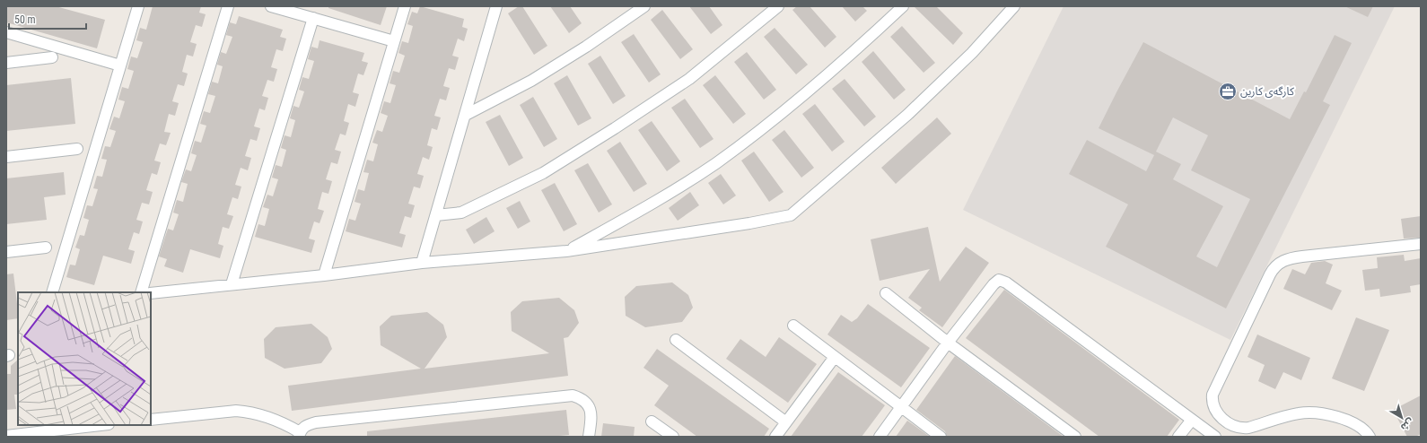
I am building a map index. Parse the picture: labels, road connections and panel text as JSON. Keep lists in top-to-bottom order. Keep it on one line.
{"places":{"office":["کارگەی کارین"]},"scale_bar":"50 m","north":"bottom right"}
